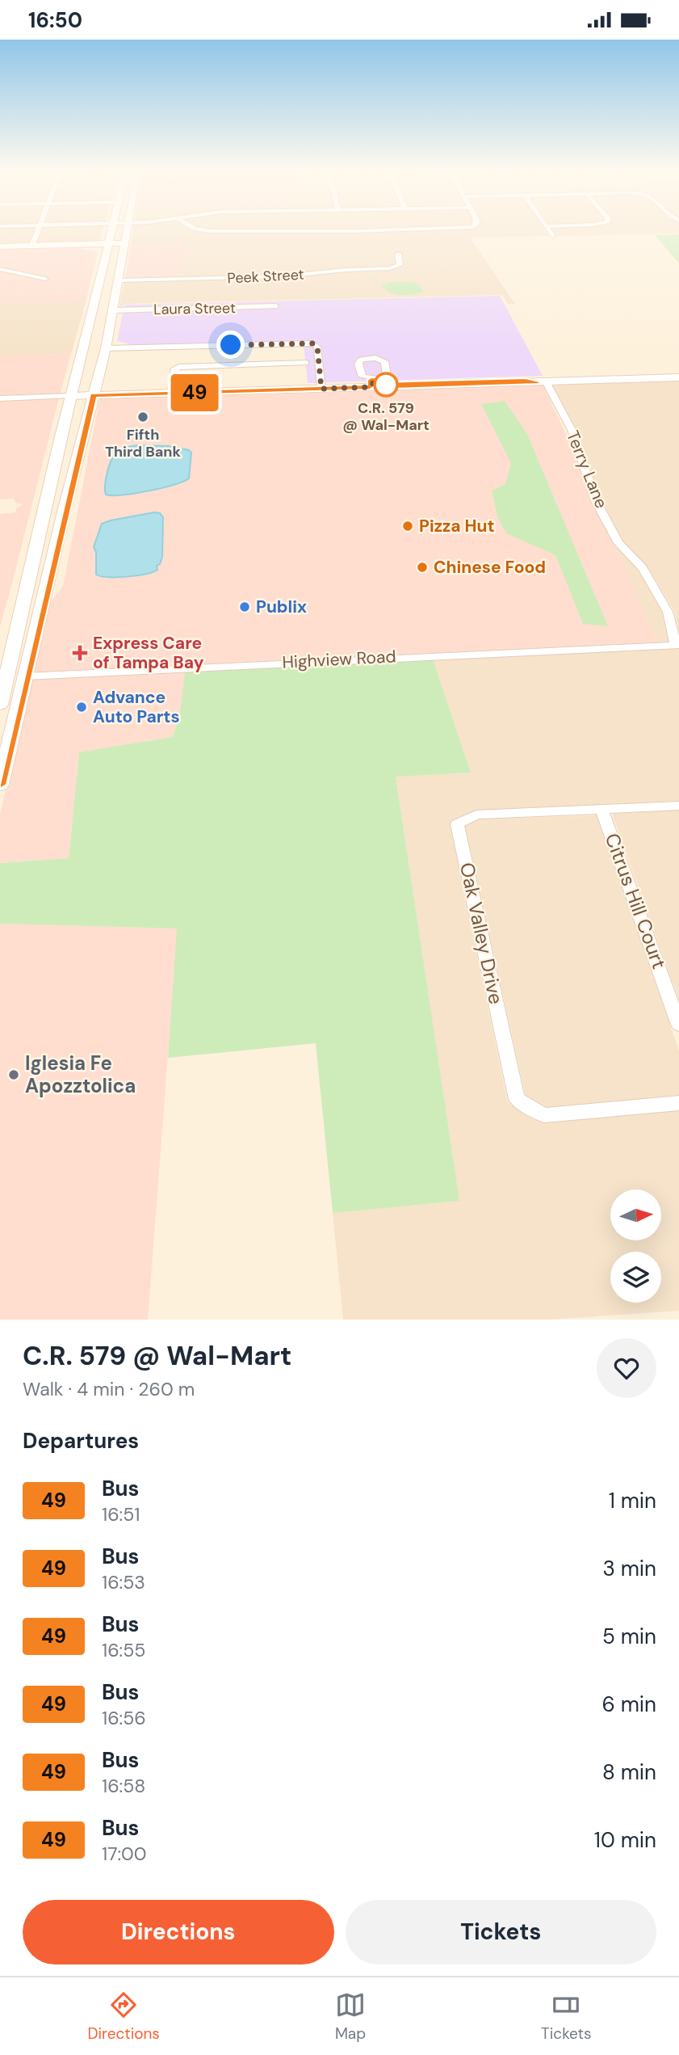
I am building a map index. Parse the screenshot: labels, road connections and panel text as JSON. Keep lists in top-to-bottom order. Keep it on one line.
{"streets":{"main road":["Highview Road"],"street":["Peek Street","Laura Street","Terry Lane","Citrus Hill Court","Oak Valley Drive"]},"crossings":[["Terry Lane","Highview Road"],["Citrus Hill Court","Oak Valley Drive"]],"places":{"other":["C.R. 579 @ Wal-Mart","Fifth Third Bank","Pizza Hut","Chinese Food","Publix","Advance Auto Parts","Iglesia Fe Apozztolica"],"health":["Express Care of Tampa Bay"]},"lines":["bus line 49"],"north":"right","page":{"status":"16:50","on_map":"49","heading":[["C.R. 579 @ Wal-Mart","Walk · 4 min · 260 m"],"Departures"],"list":[{"mark":"49","name":"Bus","note":"16:51","value":"1 min"},{"mark":"49","name":"Bus","note":"16:53","value":"3 min"},{"mark":"49","name":"Bus","note":"16:55","value":"5 min"},{"mark":"49","name":"Bus","note":"16:56","value":"6 min"},{"mark":"49","name":"Bus","note":"16:58","value":"8 min"},{"mark":"49","name":"Bus","note":"17:00","value":"10 min"}],"buttons":["Directions","Tickets"],"tabs":["Directions","Map","Tickets"]}}
